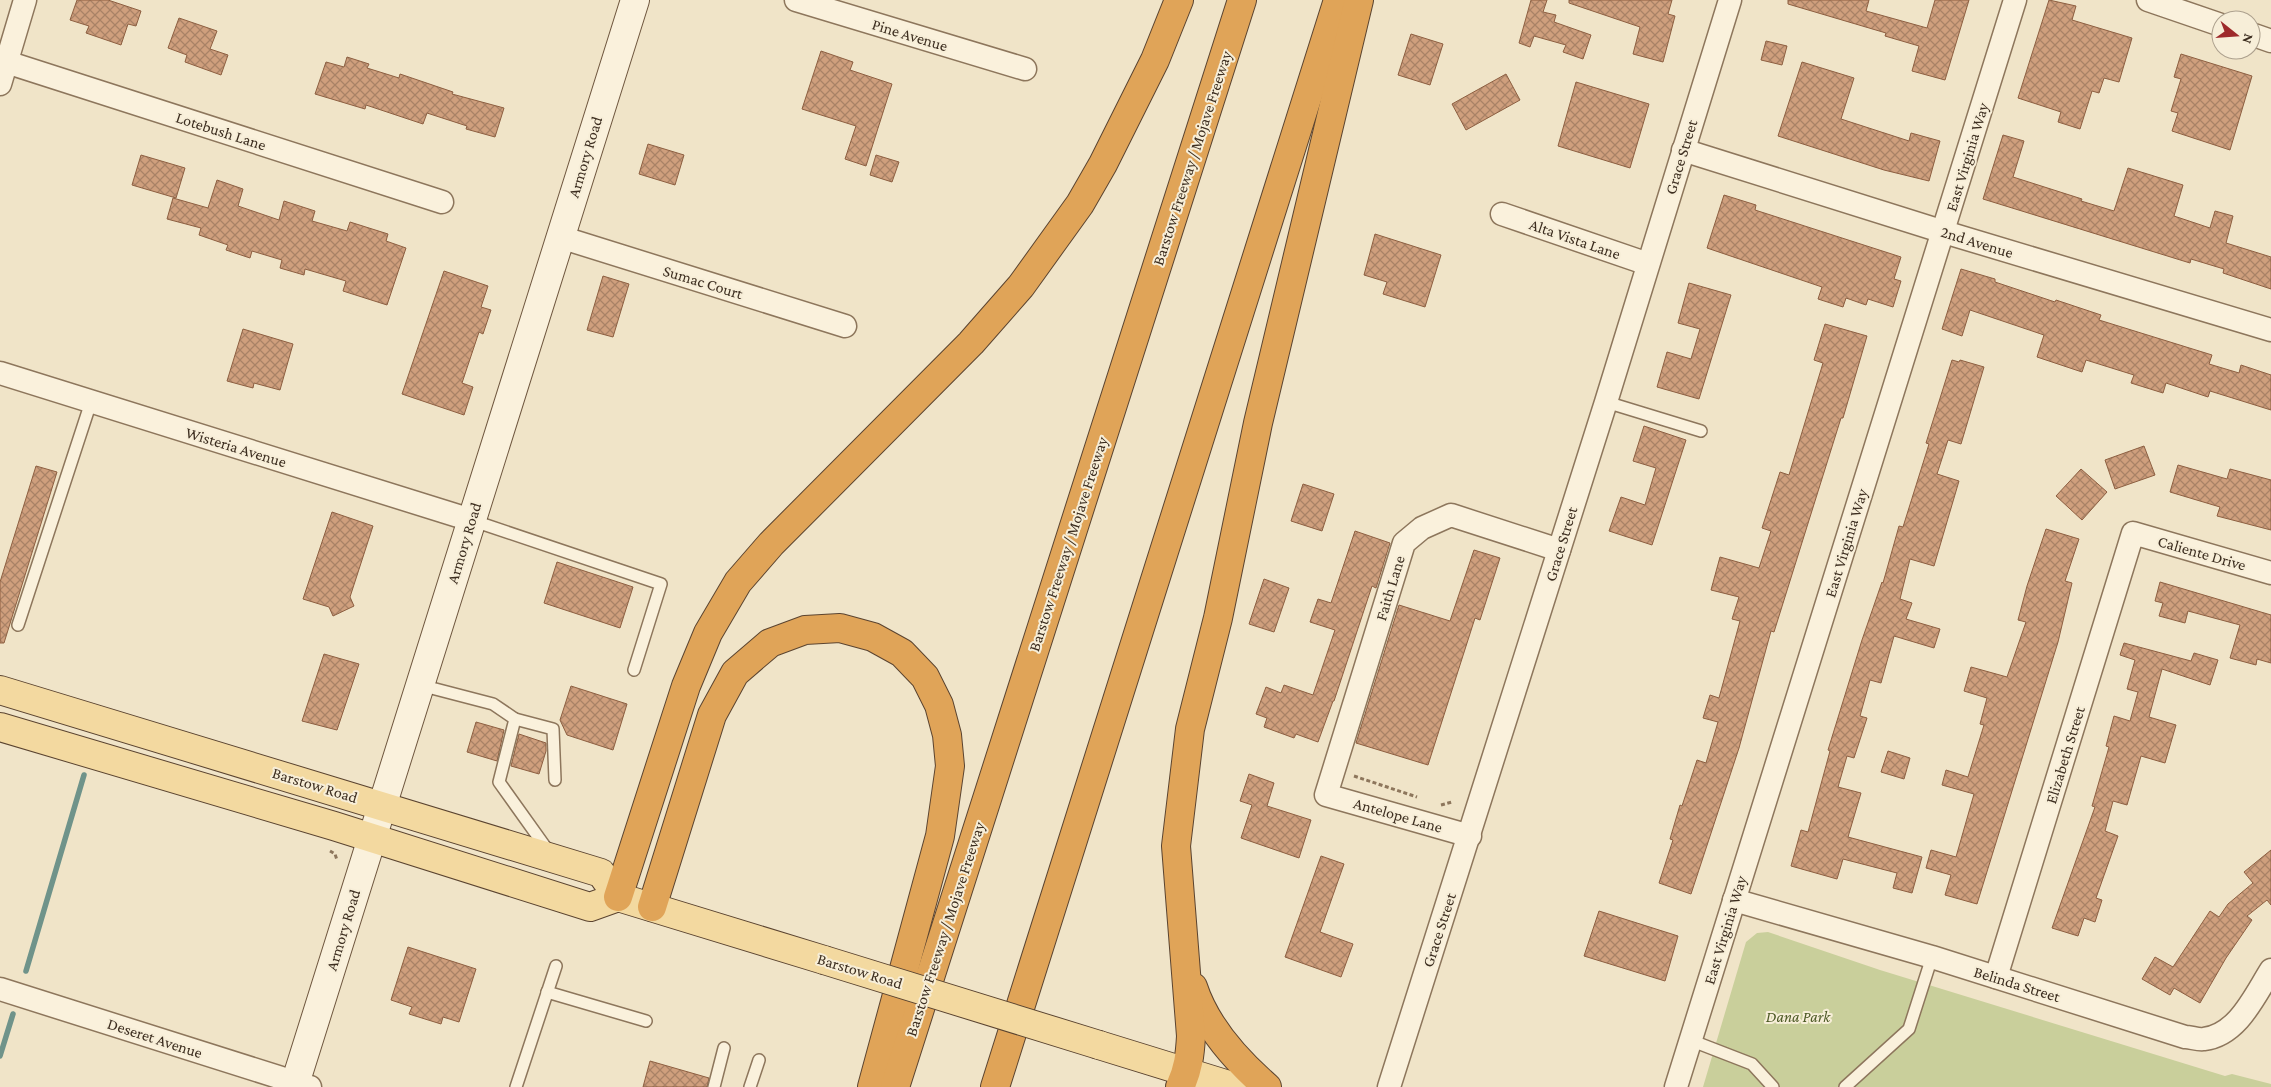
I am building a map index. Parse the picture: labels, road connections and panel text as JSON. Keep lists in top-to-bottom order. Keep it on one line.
{"streets":{"highway":["Barstow Freeway / Mojave Freeway"],"main road":["Barstow Road"],"street":["Pine Avenue","Lotebush Lane","Armory Road","Grace Street","East Virginia Way","Alta Vista Lane","2nd Avenue","Sumac Court","Wisteria Avenue","Caliente Drive","Faith Lane","Elizabeth Street","Antelope Lane","Belinda Street","Deseret Avenue"]},"crossings":[["Armory Road","Sumac Court"],["Armory Road","Wisteria Avenue"],["Armory Road","Barstow Road"],["Armory Road","Deseret Avenue"],["Grace Street","Alta Vista Lane"],["Grace Street","2nd Avenue"],["Grace Street","Faith Lane"],["Grace Street","Antelope Lane"],["East Virginia Way","2nd Avenue"],["East Virginia Way","Belinda Street"],["Caliente Drive","Elizabeth Street"],["Faith Lane","Antelope Lane"],["Elizabeth Street","Belinda Street"]],"parks":["Dana Park"],"north":"right"}
